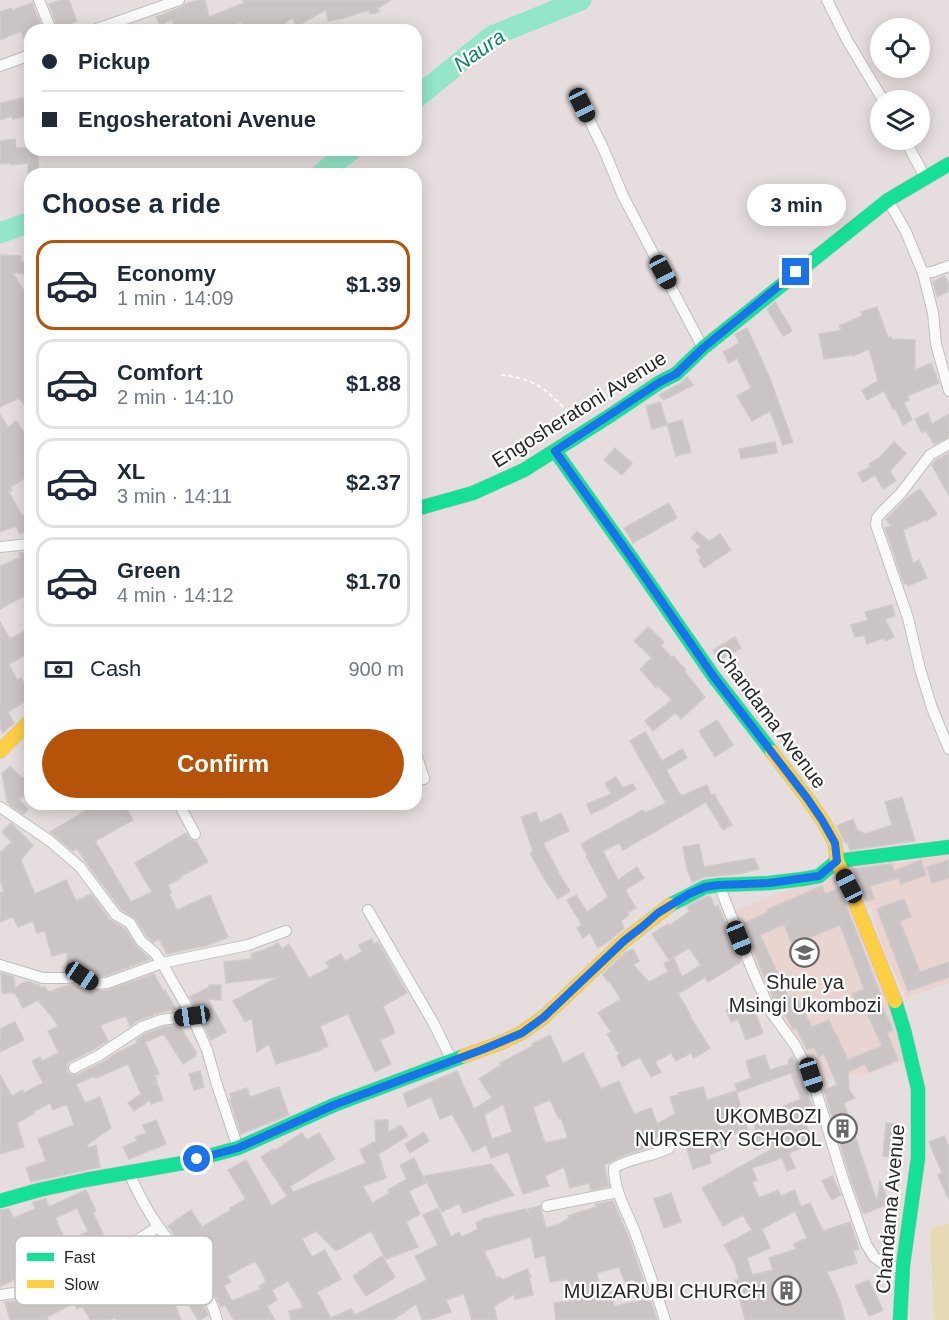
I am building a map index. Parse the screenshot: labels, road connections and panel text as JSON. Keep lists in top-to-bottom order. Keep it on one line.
{"streets":{"street":["Engosheratoni Avenue","Chandama Avenue"]},"crossings":[["Engosheratoni Avenue","Chandama Avenue"]],"water":["Naura"],"places":{"school or university":["Shule ya Msingi Ukombozi"],"building":["UKOMBOZI NURSERY SCHOOL","MUIZARUBI CHURCH"]},"legend":["Fast","Slow"],"page":{"banner":["Pickup","Engosheratoni Avenue"],"heading":"Choose a ride","bubble":"3 min","list":[{"name":"Economy","note":"1 min · 14:09","value":"$1.39"},{"name":"Comfort","note":"2 min · 14:10","value":"$1.88"},{"name":"XL","note":"3 min · 14:11","value":"$2.37"},{"name":"Green","note":"4 min · 14:12","value":"$1.70"}],"pay":["Cash","900 m"],"buttons":"Confirm"}}
